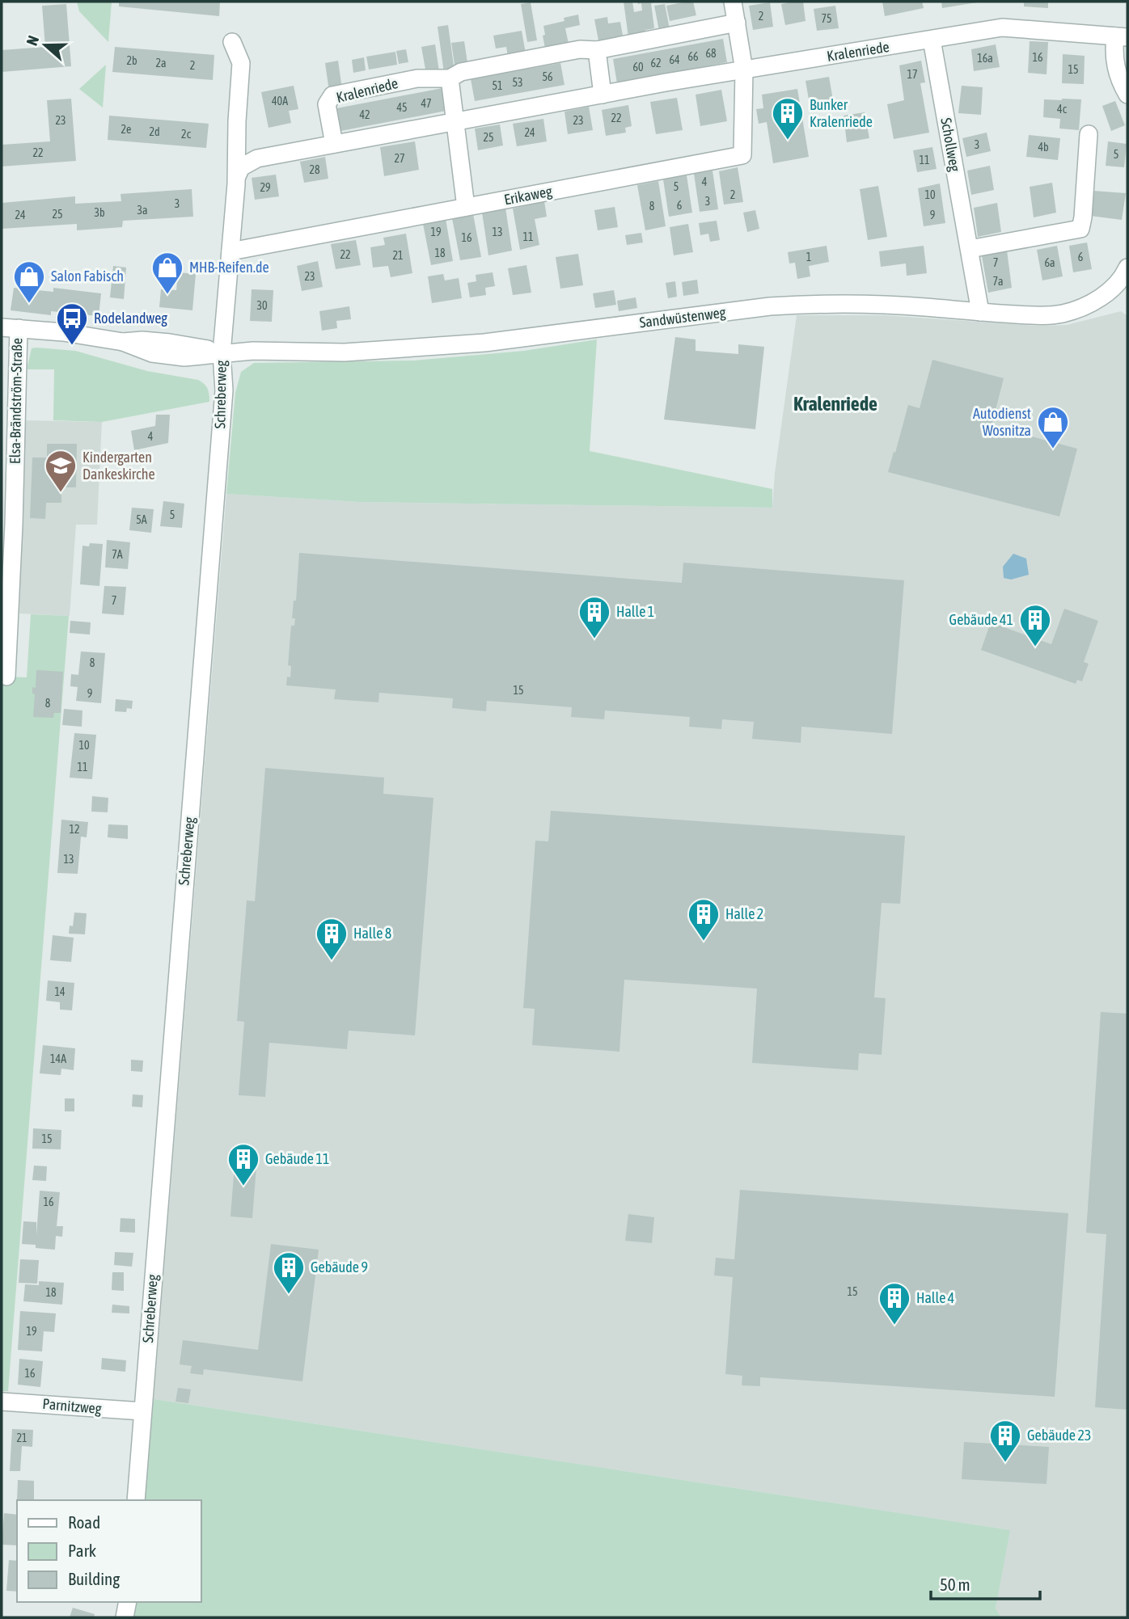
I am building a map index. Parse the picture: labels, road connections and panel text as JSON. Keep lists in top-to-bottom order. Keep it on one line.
{"streets":{"street":["Kralenriede","Schollweg","Erikaweg","Sandwüstenweg","Schreberweg","Elsa-Brändström-Straße","Parnitzweg"]},"crossings":[["Kralenriede","Schollweg"],["Kralenriede","Erikaweg"],["Kralenriede","Schreberweg"],["Schollweg","Sandwüstenweg"],["Erikaweg","Schreberweg"],["Sandwüstenweg","Schreberweg"],["Sandwüstenweg","Elsa-Brändström-Straße"],["Schreberweg","Parnitzweg"]],"districts":["Kralenriede"],"places":{"building":["Bunker Kralenriede","Halle 1","Gebäude 41","Halle 2","Halle 8","Gebäude 11","Gebäude 9","Halle 4","Gebäude 23"],"shop":["MHB-Reifen.de","Salon Fabisch","Autodienst Wosnitza"],"bus stop":["Rodelandweg"],"school or university":["Kindergarten Dankeskirche"]},"house_numbers":["2","75","68","66","16","16a","64","2b","2a","62","2","60","15","17","56","53","51","40A","47","45","4c","42","22","23","23","2e","2d","24","2c","25","3","4b","22","5","27","11","28","4","5","29","2","10","3","3","6","8","3a","3b","25","24","9","19","13","11","16","18","22","21","1","6","7","6a","23","7a","30","4","5","5A","7A","7","8","15","9","8","10","11","12","13","14","14A","15","16","15","18","19","16","21"],"legend":["Road","Park","Building"],"scale_bar":"50 m","north":"left"}
